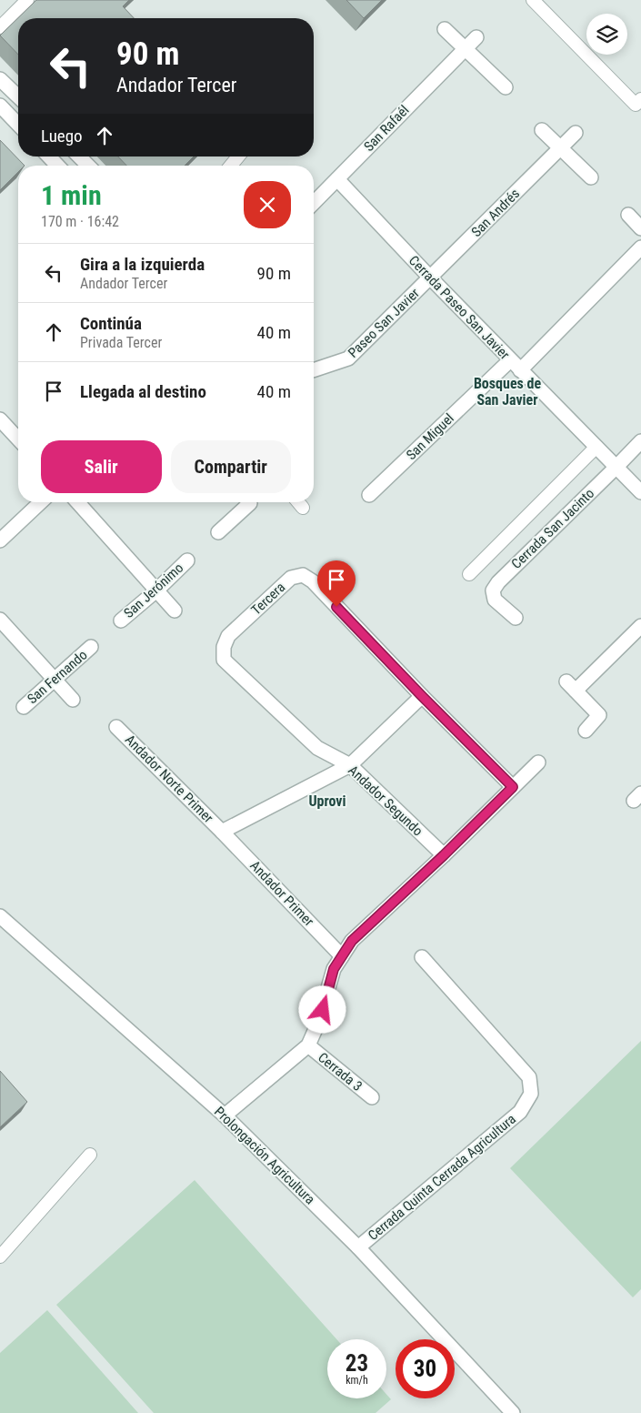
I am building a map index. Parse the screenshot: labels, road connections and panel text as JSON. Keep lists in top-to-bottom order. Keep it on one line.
{"streets":{"street":["San Rafaél","San Andrés","Cerrada Paseo San Javier","Paseo San Javier","San Miguel","Cerrada San Jacinto","San Jerónimo","Tercera","San Fernando","Andador Norte Primer","Andador Segundo","Andador Primer","Cerrada 3","Prolongación Agricultura","Cerrada Quinta Cerrada Agricultura"]},"crossings":[["San Rafaél","Cerrada Paseo San Javier"],["San Andrés","Cerrada Paseo San Javier"],["San Andrés","Paseo San Javier"],["Cerrada Paseo San Javier","Paseo San Javier"],["Cerrada Paseo San Javier","San Miguel"],["Cerrada Paseo San Javier","Cerrada San Jacinto"],["Tercera","Andador Segundo"],["Andador Norte Primer","Andador Primer"],["Prolongación Agricultura","Cerrada Quinta Cerrada Agricultura"]],"districts":["Bosques de San Javier","Uprovi"],"page":{"turn":["90 m","Andador Tercer"],"then":"Luego","heading":["1 min","170 m · 16:42"],"list":[{"name":"Gira a la izquierda","note":"Andador Tercer","value":"90 m"},{"name":"Continúa","note":"Privada Tercer","value":"40 m"},{"name":"Llegada al destino","value":"40 m"}],"buttons":["Salir","Compartir"],"speed":"23 km/h","limit":"30"}}
